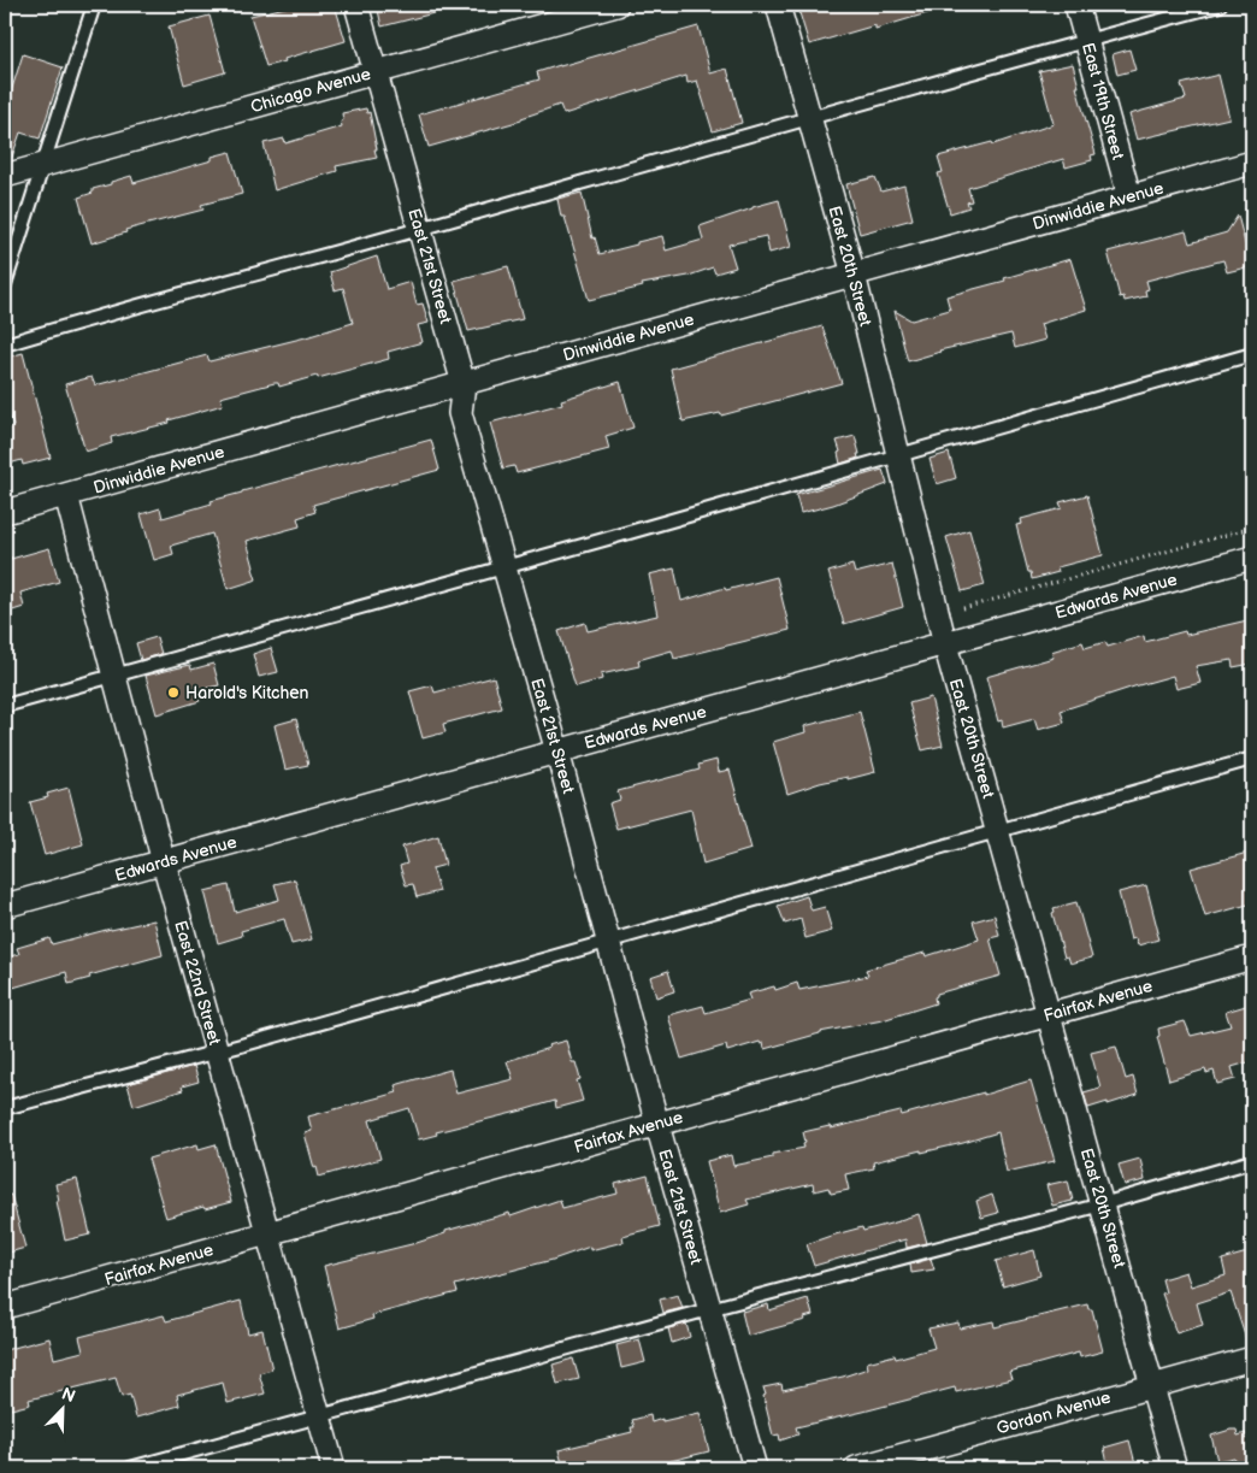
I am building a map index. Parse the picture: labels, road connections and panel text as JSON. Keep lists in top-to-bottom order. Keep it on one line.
{"streets":{"street":["Chicago Avenue","East 19th Street","Dinwiddie Avenue","East 21st Street","East 20th Street","Edwards Avenue","East 22nd Street","Fairfax Avenue","Gordon Avenue"]},"crossings":[["Chicago Avenue","East 21st Street"],["East 19th Street","Dinwiddie Avenue"],["Dinwiddie Avenue","East 21st Street"],["Dinwiddie Avenue","East 20th Street"],["Dinwiddie Avenue","East 22nd Street"],["East 21st Street","Edwards Avenue"],["East 21st Street","Fairfax Avenue"],["East 20th Street","Edwards Avenue"],["East 20th Street","Fairfax Avenue"],["East 20th Street","Gordon Avenue"],["Edwards Avenue","East 22nd Street"],["East 22nd Street","Fairfax Avenue"]],"places":["Harold's Kitchen"],"north":"top right"}
